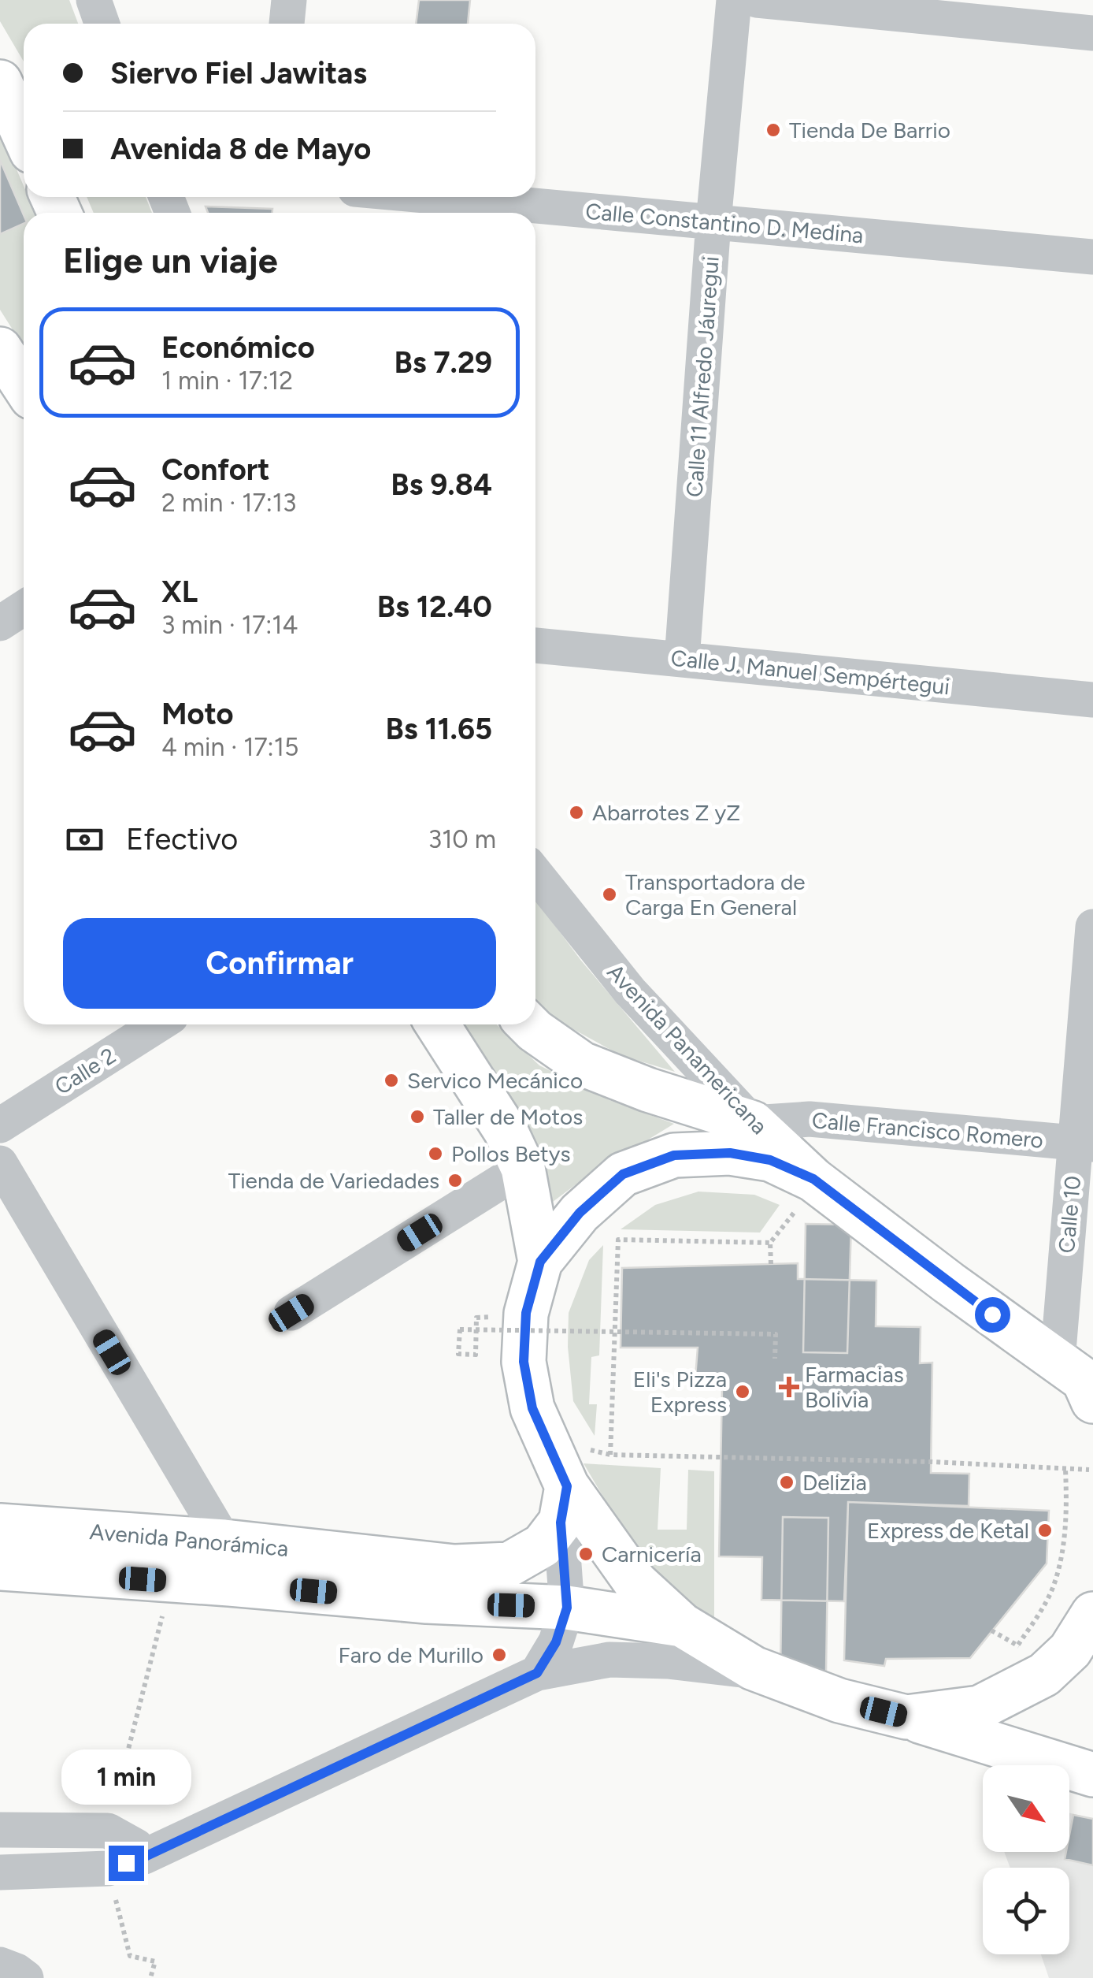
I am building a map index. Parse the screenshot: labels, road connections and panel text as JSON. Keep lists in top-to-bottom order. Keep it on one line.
{"streets":{"main road":["Avenida Panamericana","Avenida Panorámica"],"street":["Calle Constantino D. Medina","Calle 11 Alfredo Jáuregui","Calle J. Manuel Sempértegui","Calle 2","Calle Francisco Romero","Calle 10"]},"crossings":[["Calle Constantino D. Medina","Calle 11 Alfredo Jáuregui"],["Calle 11 Alfredo Jáuregui","Calle J. Manuel Sempértegui"],["Avenida Panamericana","Calle Francisco Romero"],["Avenida Panamericana","Calle 10"],["Calle Francisco Romero","Calle 10"]],"places":{"other":["Tienda De Barrio","Abarrotes Z yZ","Transportadora de Carga En General","Servico Mecánico","Taller de Motos","Pollos Betys","Tienda de Variedades","Eli's Pizza Express","Delizia","Express de Ketal","Carnicería","Faro de Murillo"],"health":["Farmacias Bolivia"]},"north":"bottom right","page":{"banner":["Siervo Fiel Jawitas","Avenida 8 de Mayo"],"heading":"Elige un viaje","list":[{"name":"Económico","note":"1 min · 17:12","value":"Bs 7.29"},{"name":"Confort","note":"2 min · 17:13","value":"Bs 9.84"},{"name":"XL","note":"3 min · 17:14","value":"Bs 12.40"},{"name":"Moto","note":"4 min · 17:15","value":"Bs 11.65"}],"pay":["Efectivo","310 m"],"buttons":"Confirmar","bubble":"1 min"}}
